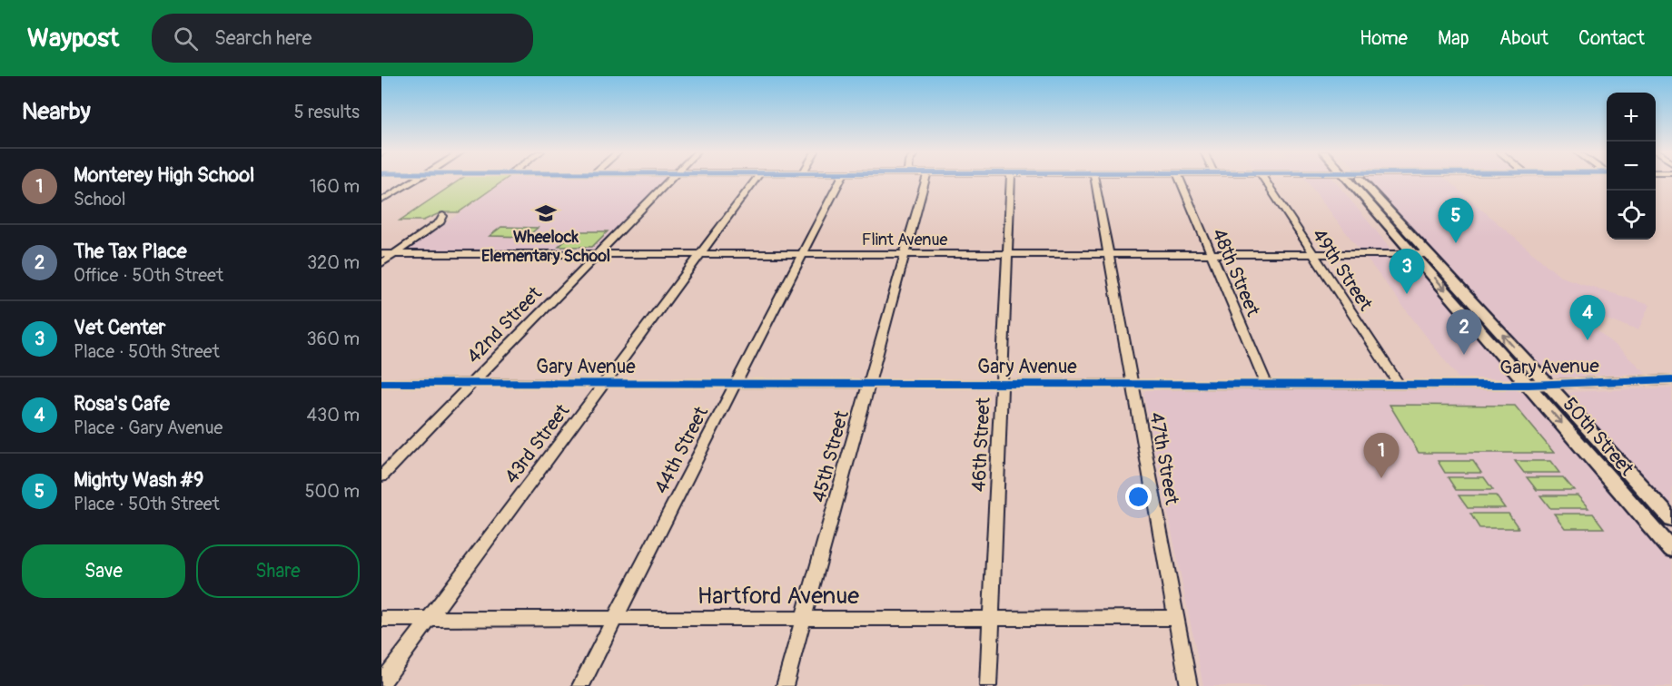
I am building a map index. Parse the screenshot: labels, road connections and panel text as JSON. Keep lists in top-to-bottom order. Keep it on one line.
{"streets":{"main road":["50th Street"],"street":["Flint Avenue","49th Street","48th Street","42nd Street","Gary Avenue","43rd Street","46th Street","44th Street","45th Street","47th Street","Hartford Avenue"]},"crossings":[["Flint Avenue","49th Street"],["Flint Avenue","48th Street"],["Flint Avenue","42nd Street"],["Flint Avenue","50th Street"],["Flint Avenue","43rd Street"],["Flint Avenue","46th Street"],["Flint Avenue","44th Street"],["Flint Avenue","45th Street"],["Flint Avenue","47th Street"],["49th Street","Gary Avenue"],["48th Street","Gary Avenue"],["42nd Street","Gary Avenue"],["Gary Avenue","50th Street"],["Gary Avenue","43rd Street"],["Gary Avenue","46th Street"],["Gary Avenue","44th Street"],["Gary Avenue","45th Street"],["Gary Avenue","47th Street"],["43rd Street","Hartford Avenue"],["46th Street","Hartford Avenue"],["44th Street","Hartford Avenue"],["45th Street","Hartford Avenue"],["47th Street","Hartford Avenue"]],"places":{"school or university":["Wheelock Elementary School"]},"page":{"header":"Waypost","search":"Search here","nav":["Home","Map","About","Contact"],"heading":["Nearby","5 results"],"map_buttons":["+","−"],"list":[{"mark":"1","name":"Monterey High School","note":"School","value":"160 m"},{"mark":"2","name":"The Tax Place","note":"Office · 50th Street","value":"320 m"},{"mark":"3","name":"Vet Center","note":"Place · 50th Street","value":"360 m"},{"mark":"4","name":"Rosa's Cafe","note":"Place · Gary Avenue","value":"430 m"},{"mark":"5","name":"Mighty Wash #9","note":"Place · 50th Street","value":"500 m"}],"pins":["5","3","4","2","1"],"buttons":["Save","Share"]}}
